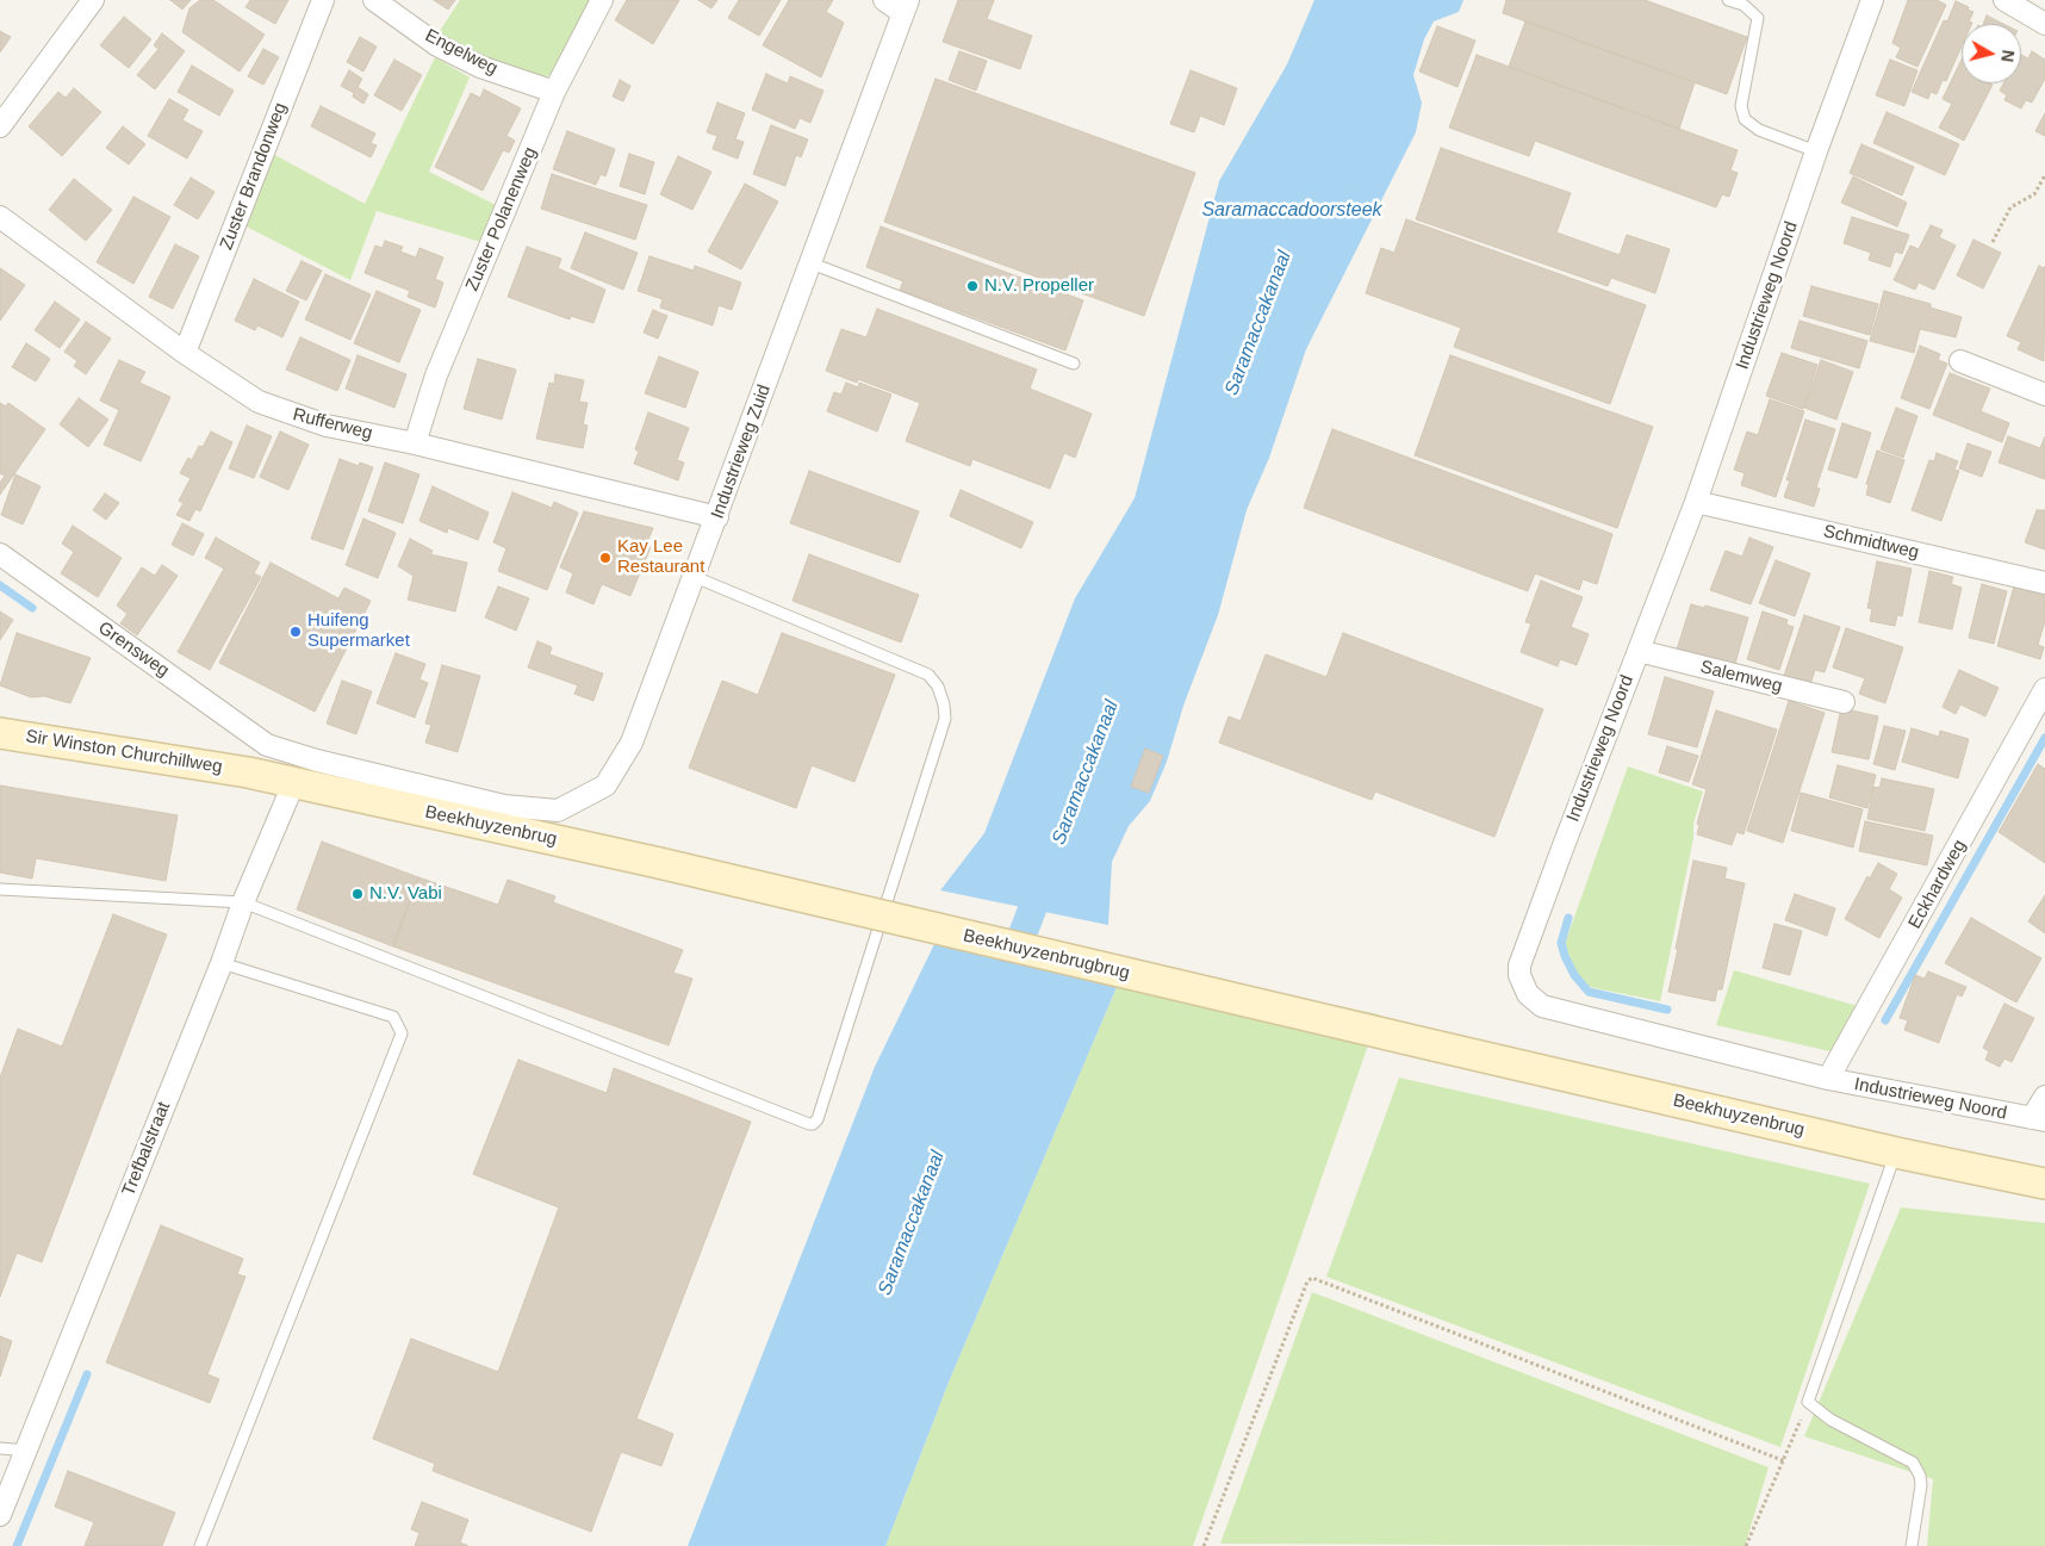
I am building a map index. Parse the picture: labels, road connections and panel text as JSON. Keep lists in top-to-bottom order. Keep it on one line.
{"streets":{"street":["Engelweg","Zuster Brandonweg","Zuster Polanenweg","Industrieweg Noord","Rufferweg","Industrieweg Zuid","Schmidtweg","Grensweg","Salemweg","Sir Winston Churchillweg","Beekhuyzenbrug","Eckhardweg","Beekhuyzenbrugbrug","Trefbalstraat"]},"crossings":[["Engelweg","Zuster Polanenweg"],["Zuster Brandonweg","Rufferweg"],["Zuster Polanenweg","Rufferweg"],["Industrieweg Noord","Schmidtweg"],["Industrieweg Noord","Salemweg"],["Industrieweg Noord","Eckhardweg"],["Rufferweg","Industrieweg Zuid"],["Industrieweg Zuid","Grensweg"],["Sir Winston Churchillweg","Beekhuyzenbrug"],["Sir Winston Churchillweg","Trefbalstraat"],["Beekhuyzenbrug","Beekhuyzenbrugbrug"],["Beekhuyzenbrug","Trefbalstraat"]],"water":["Saramaccadoorsteek","Saramaccakanaal"],"places":["N.V. Propeller","Kay Lee Restaurant","Huifeng Supermarket","N.V. Vabi"],"north":"right"}
